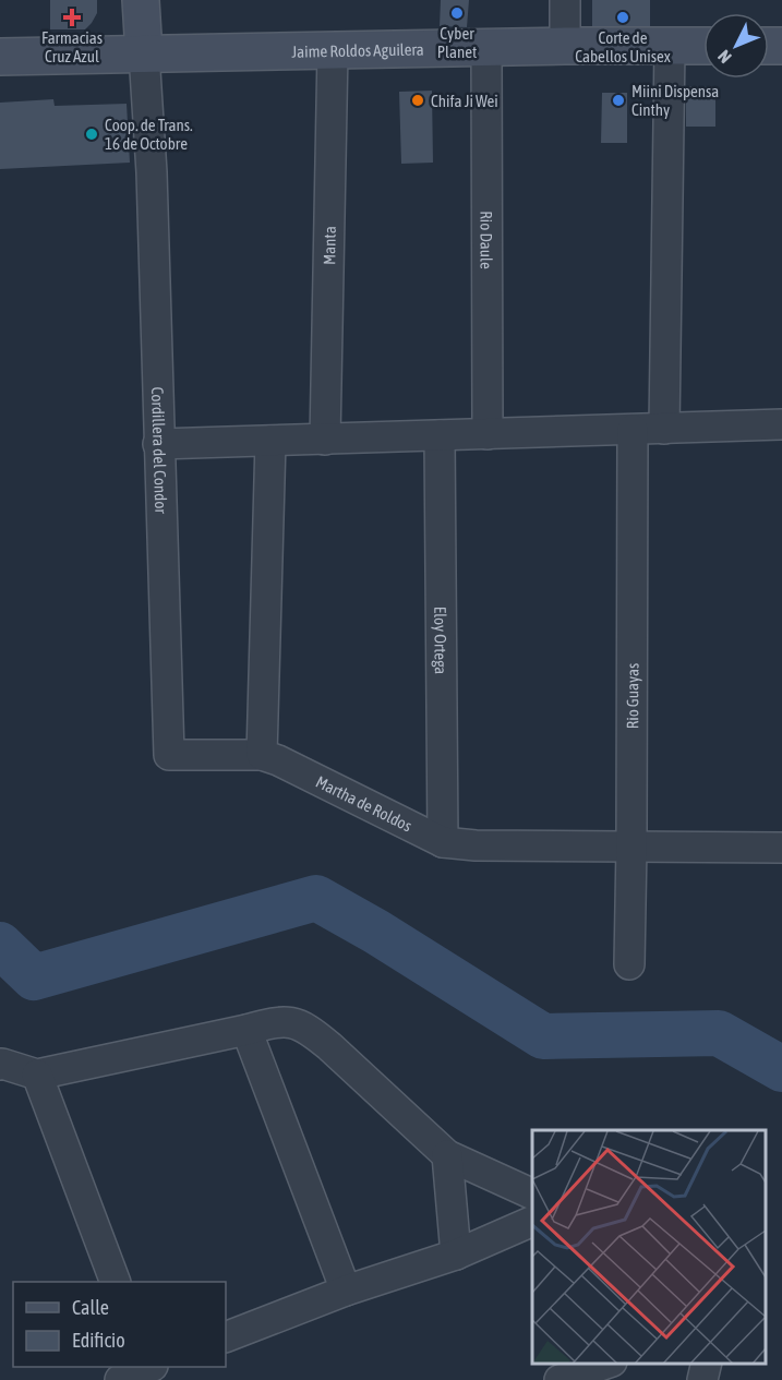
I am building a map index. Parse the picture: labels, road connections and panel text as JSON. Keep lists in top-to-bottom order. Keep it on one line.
{"streets":{"street":["Jaime Roldos Aguilera","Rio Daule","Manta","Cordillera del Condor","Eloy Ortega","Rio Guayas","Martha de Roldos"]},"crossings":[["Jaime Roldos Aguilera","Rio Daule"],["Jaime Roldos Aguilera","Manta"],["Jaime Roldos Aguilera","Cordillera del Condor"],["Cordillera del Condor","Martha de Roldos"],["Eloy Ortega","Martha de Roldos"],["Rio Guayas","Martha de Roldos"]],"places":{"other":["Cyber Planet","Corte de Cabellos Unisex","Chifa Ji Wei","Miini Dispensa Cinthy","Coop. de Trans. 16 de Octobre"],"health":["Farmacias Cruz Azul"]},"legend":["Calle","Edificio"],"north":"bottom left"}
